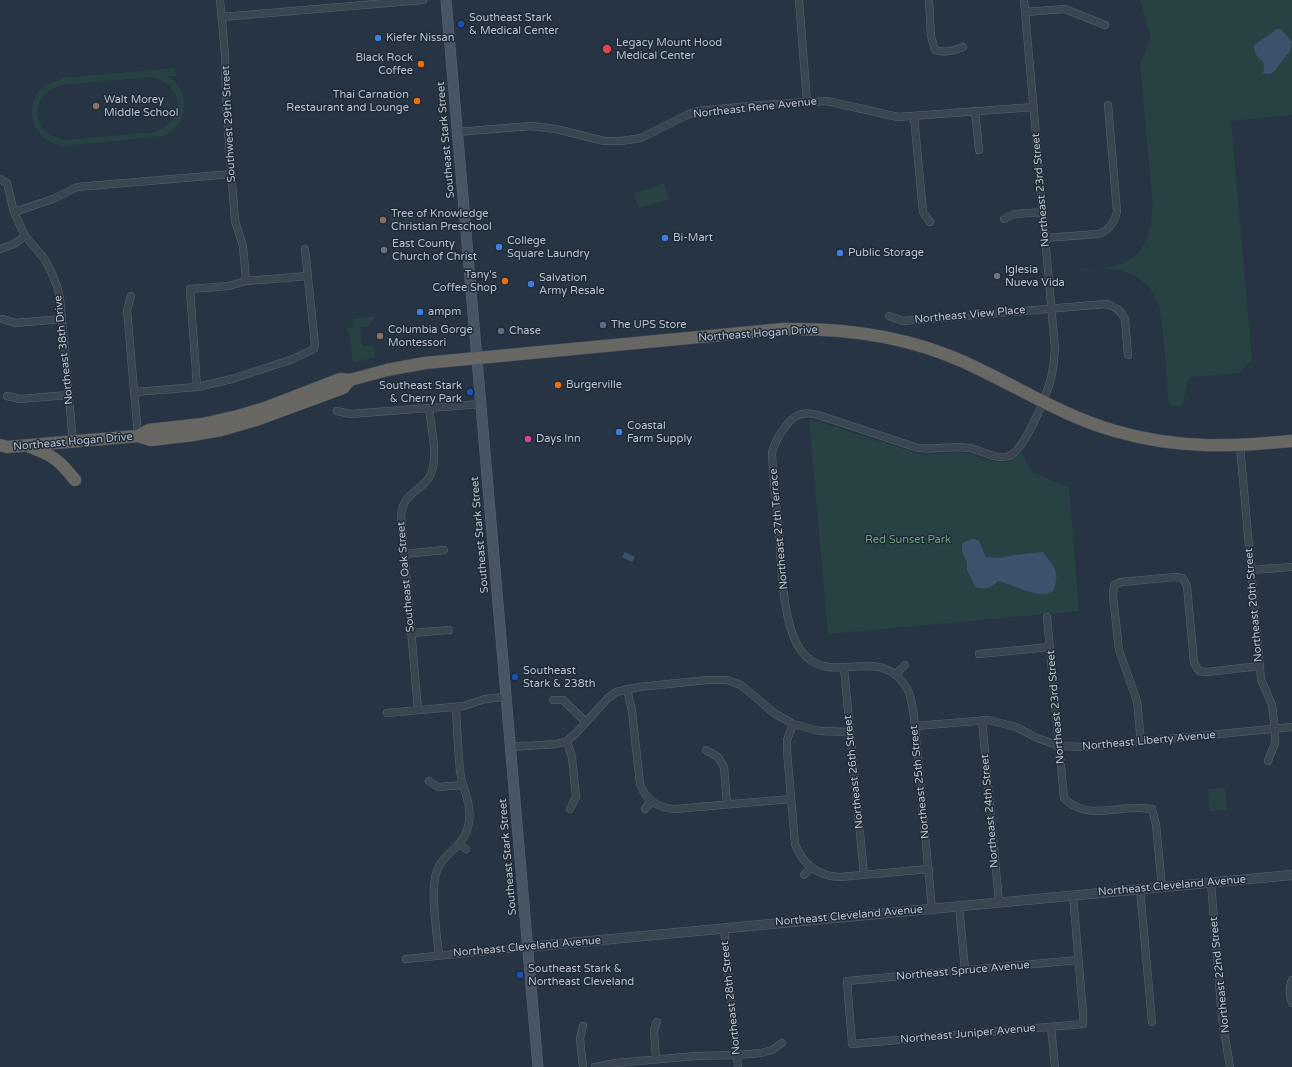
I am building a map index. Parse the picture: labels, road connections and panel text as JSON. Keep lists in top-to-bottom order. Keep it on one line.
{"streets":{"highway":["Northeast Hogan Drive"],"main road":["Southeast Stark Street"],"street":["Northeast Rene Avenue","Southwest 29th Street","Northeast 23rd Street","Northeast View Place","Northeast 38th Drive","Northeast 27th Terrace","Southeast Oak Street","Northeast 20th Street","Northeast Liberty Avenue","Northeast 26th Street","Northeast 25th Street","Northeast 24th Street","Northeast Cleveland Avenue","Northeast Spruce Avenue","Northeast 22nd Street","Northeast 28th Street","Northeast Juniper Avenue"]},"crossings":[["Northeast Rene Avenue","Southeast Stark Street"],["Northeast Rene Avenue","Northeast 23rd Street"],["Southeast Stark Street","Northeast Hogan Drive"],["Southeast Stark Street","Northeast Cleveland Avenue"],["Northeast 23rd Street","Northeast View Place"],["Northeast 23rd Street","Northeast Hogan Drive"],["Northeast 23rd Street","Northeast 27th Terrace"],["Northeast 23rd Street","Northeast Liberty Avenue"],["Northeast 23rd Street","Northeast Cleveland Avenue"],["Northeast Hogan Drive","Northeast 38th Drive"],["Northeast Hogan Drive","Northeast 20th Street"],["Northeast 27th Terrace","Northeast 26th Street"],["Northeast 27th Terrace","Northeast 25th Street"],["Northeast 20th Street","Northeast Liberty Avenue"],["Northeast Liberty Avenue","Northeast 25th Street"],["Northeast Liberty Avenue","Northeast 24th Street"],["Northeast 25th Street","Northeast Cleveland Avenue"],["Northeast 24th Street","Northeast Cleveland Avenue"],["Northeast Cleveland Avenue","Northeast 22nd Street"],["Northeast Cleveland Avenue","Northeast 28th Street"],["Northeast Spruce Avenue","Northeast Juniper Avenue"]],"parks":["Red Sunset Park"],"places":["Southeast Stark & Medical Center","Kiefer Nissan","Legacy Mount Hood Medical Center","Black Rock Coffee","Thai Carnation Restaurant and Lounge","Walt Morey Middle School","Tree of Knowledge Christian Preschool","Bi-Mart","College Square Laundry","East County Church of Christ","Public Storage","Iglesia Nueva Vida","Tany's Coffee Shop","Salvation Army Resale","ampm","The UPS Store","Chase","Columbia Gorge Montessori","Burgerville","Southeast Stark & Cherry Park","Coastal Farm Supply","Days Inn","Southeast Stark & 238th","Southeast Stark & Northeast Cleveland"]}
